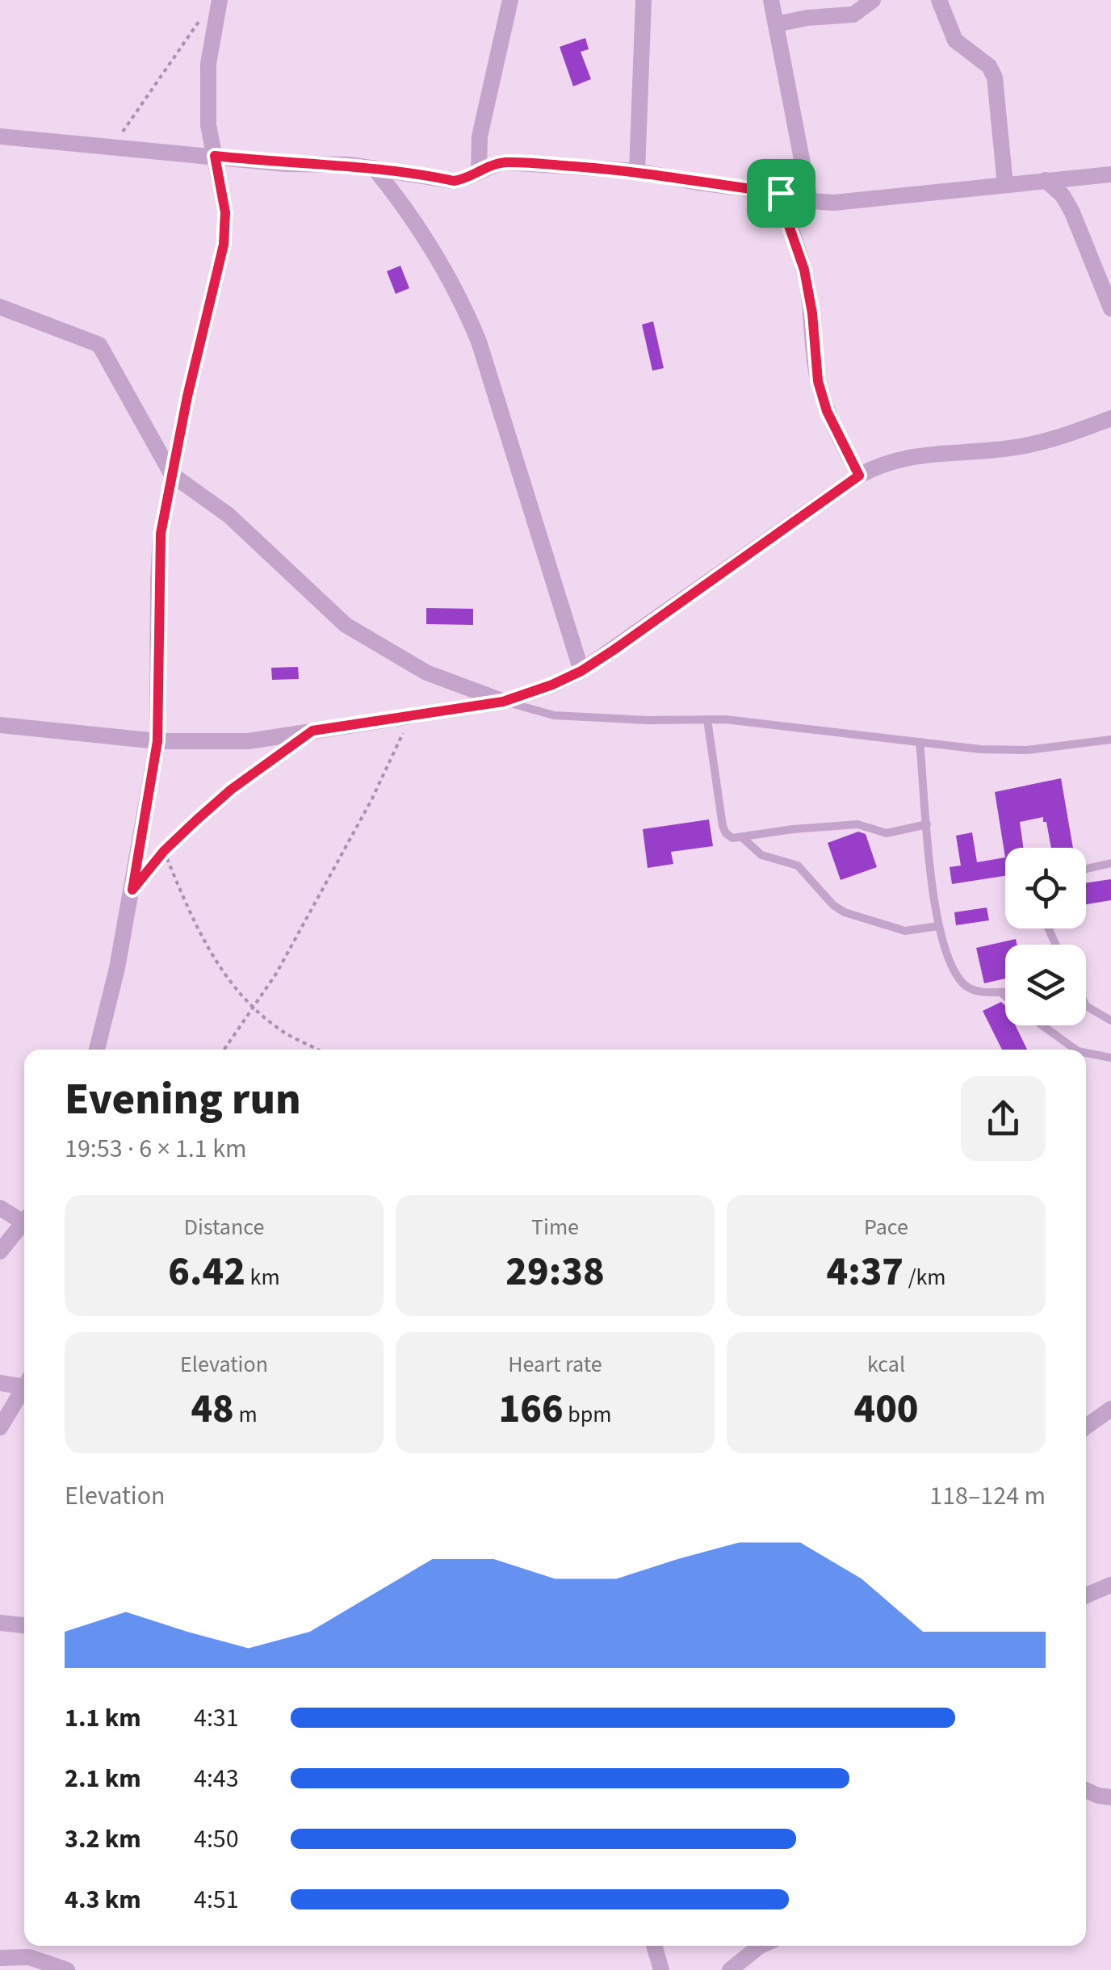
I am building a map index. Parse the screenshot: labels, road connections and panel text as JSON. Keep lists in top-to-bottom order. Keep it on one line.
{"page":{"heading":["Evening run","19:53 · 6 × 1.1 km"],"stats":[["Distance","6.42 km"],["Time","29:38"],["Pace","4:37 /km"],["Elevation","48 m"],["Heart rate","166 bpm"],["kcal","400"]],"chart":["Elevation","118–124 m"],"list":[{"name":"1.1 km","note":"4:31"},{"name":"2.1 km","note":"4:43"},{"name":"3.2 km","note":"4:50"},{"name":"4.3 km","note":"4:51"}]}}
